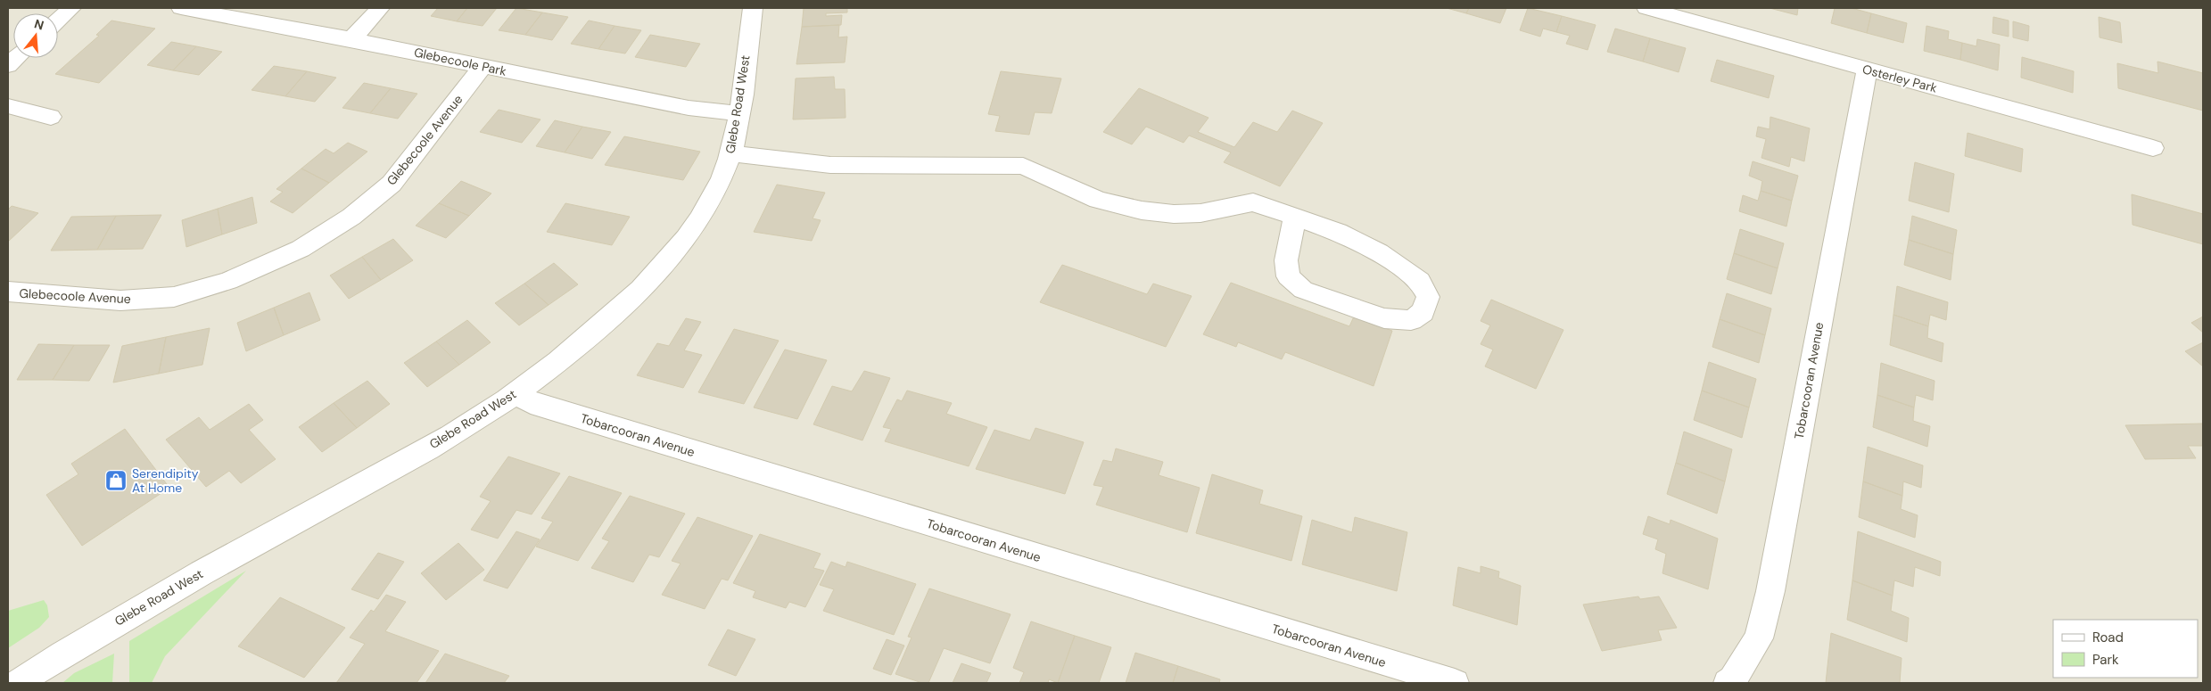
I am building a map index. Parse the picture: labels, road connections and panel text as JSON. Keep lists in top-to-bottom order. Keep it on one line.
{"streets":{"street":["Glebecoole Park","Osterley Park","Glebe Road West","Glebecoole Avenue","Tobarcooran Avenue"]},"crossings":[["Glebecoole Park","Glebe Road West"],["Glebecoole Park","Glebecoole Avenue"],["Osterley Park","Tobarcooran Avenue"],["Glebe Road West","Tobarcooran Avenue"]],"places":{"shop":["Serendipity At Home"]},"legend":["Road","Park"],"north":"top"}
